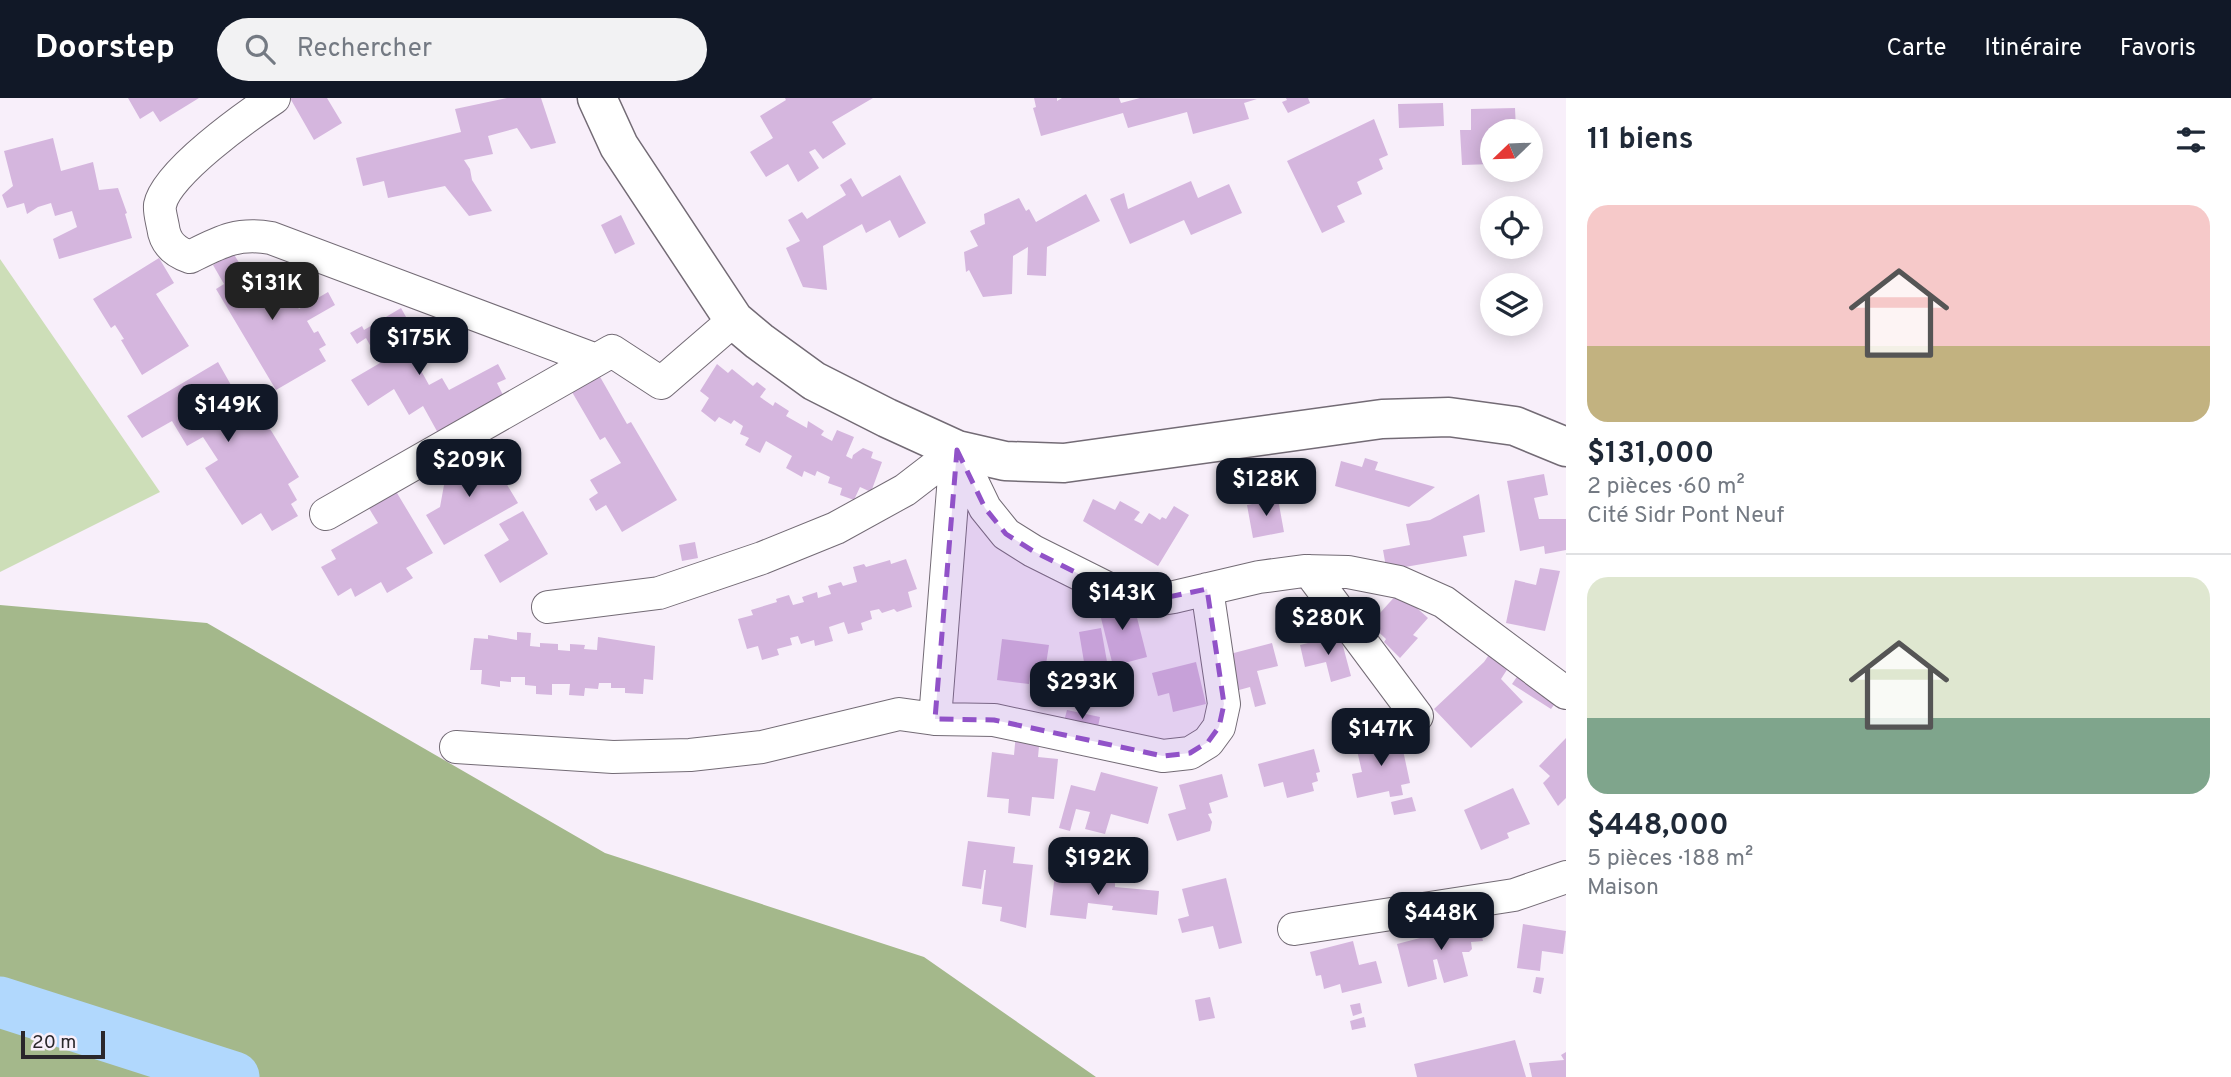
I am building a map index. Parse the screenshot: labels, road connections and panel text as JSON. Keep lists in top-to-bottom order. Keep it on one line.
{"scale_bar":"20 m","north":"bottom left","page":{"header":"Doorstep","search":"Rechercher","nav":["Carte","Itinéraire","Favoris"],"heading":"11 biens","list":[{"name":"$131,000","note":"2 pièces · 60 m² · Cité Sidr Pont Neuf"},{"name":"$448,000","note":"5 pièces · 188 m² · Maison"}],"price":["$131K","$175K","$149K","$209K","$128K","$143K","$280K","$293K","$147K","$192K","$448K"],"scale":"20 m"}}
